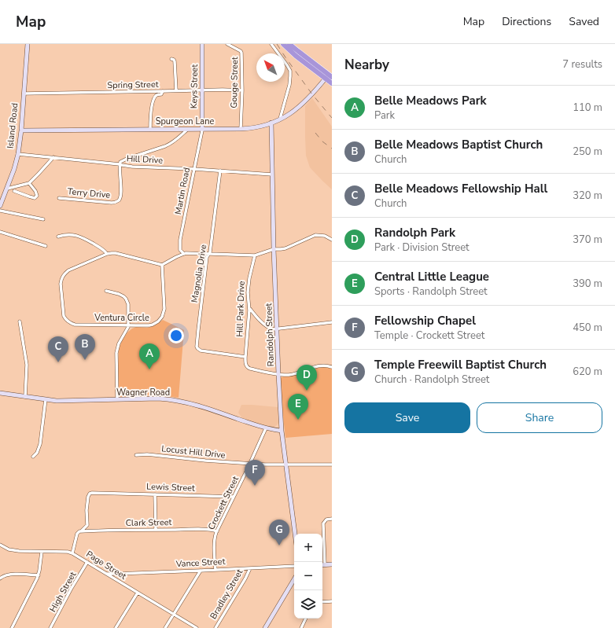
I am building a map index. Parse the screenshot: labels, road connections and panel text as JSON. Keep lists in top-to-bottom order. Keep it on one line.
{"streets":{"street":["Gouge Street","Spring Street","Keys Street","Spurgeon Lane","Island Road","Hill Drive","Martin Road","Terry Drive","Magnolia Drive","Hill Park Drive","Ventura Circle","Randolph Street","Wagner Road","Locust Hill Drive","Lewis Street","Crockett Street","Clark Street","Vance Street","Page Street","High Street","Bradley Street"]},"crossings":[["Gouge Street","Spring Street"],["Gouge Street","Spurgeon Lane"],["Spring Street","Keys Street"],["Spring Street","Island Road"],["Keys Street","Spurgeon Lane"],["Keys Street","Martin Road"],["Spurgeon Lane","Island Road"],["Spurgeon Lane","Martin Road"],["Spurgeon Lane","Randolph Street"],["Island Road","Hill Drive"],["Hill Drive","Martin Road"],["Hill Drive","Terry Drive"],["Hill Drive","Magnolia Drive"],["Hill Drive","Randolph Street"],["Magnolia Drive","Hill Park Drive"],["Randolph Street","Wagner Road"],["Randolph Street","Locust Hill Drive"],["Wagner Road","Crockett Street"],["Locust Hill Drive","Crockett Street"],["Lewis Street","Crockett Street"],["Lewis Street","Clark Street"],["Crockett Street","Clark Street"],["Crockett Street","Vance Street"],["Vance Street","Page Street"],["Vance Street","Bradley Street"],["Page Street","High Street"]],"north":"top left","page":{"header":"Map","nav":["Map","Directions","Saved"],"heading":["Nearby","7 results"],"list":[{"mark":"A","name":"Belle Meadows Park","note":"Park","value":"110 m"},{"mark":"B","name":"Belle Meadows Baptist Church","note":"Church","value":"250 m"},{"mark":"C","name":"Belle Meadows Fellowship Hall","note":"Church","value":"320 m"},{"mark":"D","name":"Randolph Park","note":"Park · Division Street","value":"370 m"},{"mark":"E","name":"Central Little League","note":"Sports · Randolph Street","value":"390 m"},{"mark":"F","name":"Fellowship Chapel","note":"Temple · Crockett Street","value":"450 m"},{"mark":"G","name":"Temple Freewill Baptist Church","note":"Church · Randolph Street","value":"620 m"}],"pins":["B","C","A","D","E","F","G"],"buttons":["Save","Share"],"map_buttons":["+","−"]}}
